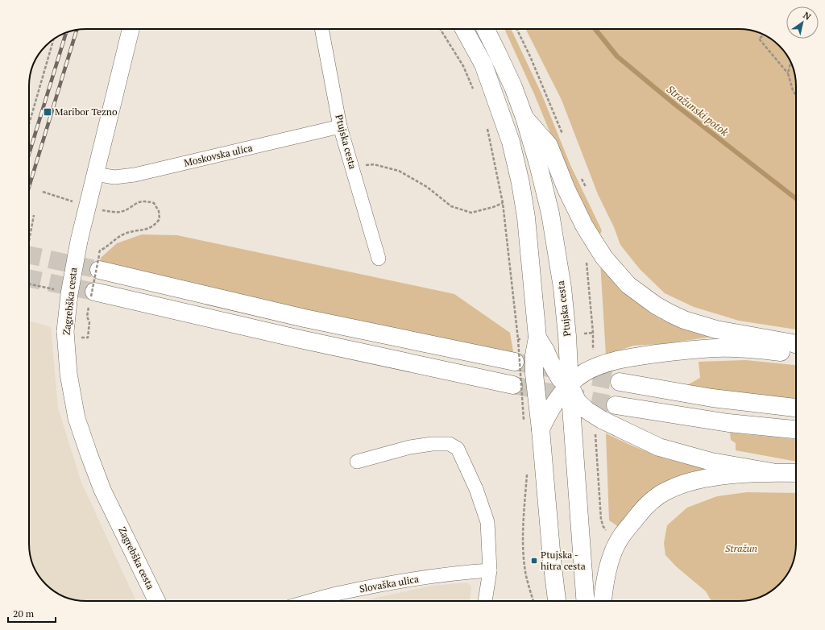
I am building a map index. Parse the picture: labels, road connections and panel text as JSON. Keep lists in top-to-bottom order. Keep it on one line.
{"streets":{"main road":["Ptujska cesta"],"street":["Moskovska ulica","Zagrebška cesta","Slovaška ulica"]},"crossings":[["Ptujska cesta","Moskovska ulica"],["Moskovska ulica","Zagrebška cesta"]],"water":["Stražunski potok"],"parks":["Stražun"],"places":{"transit":["Maribor Tezno","Ptujska - hitra cesta"]},"scale_bar":"20 m","north":"top right"}
